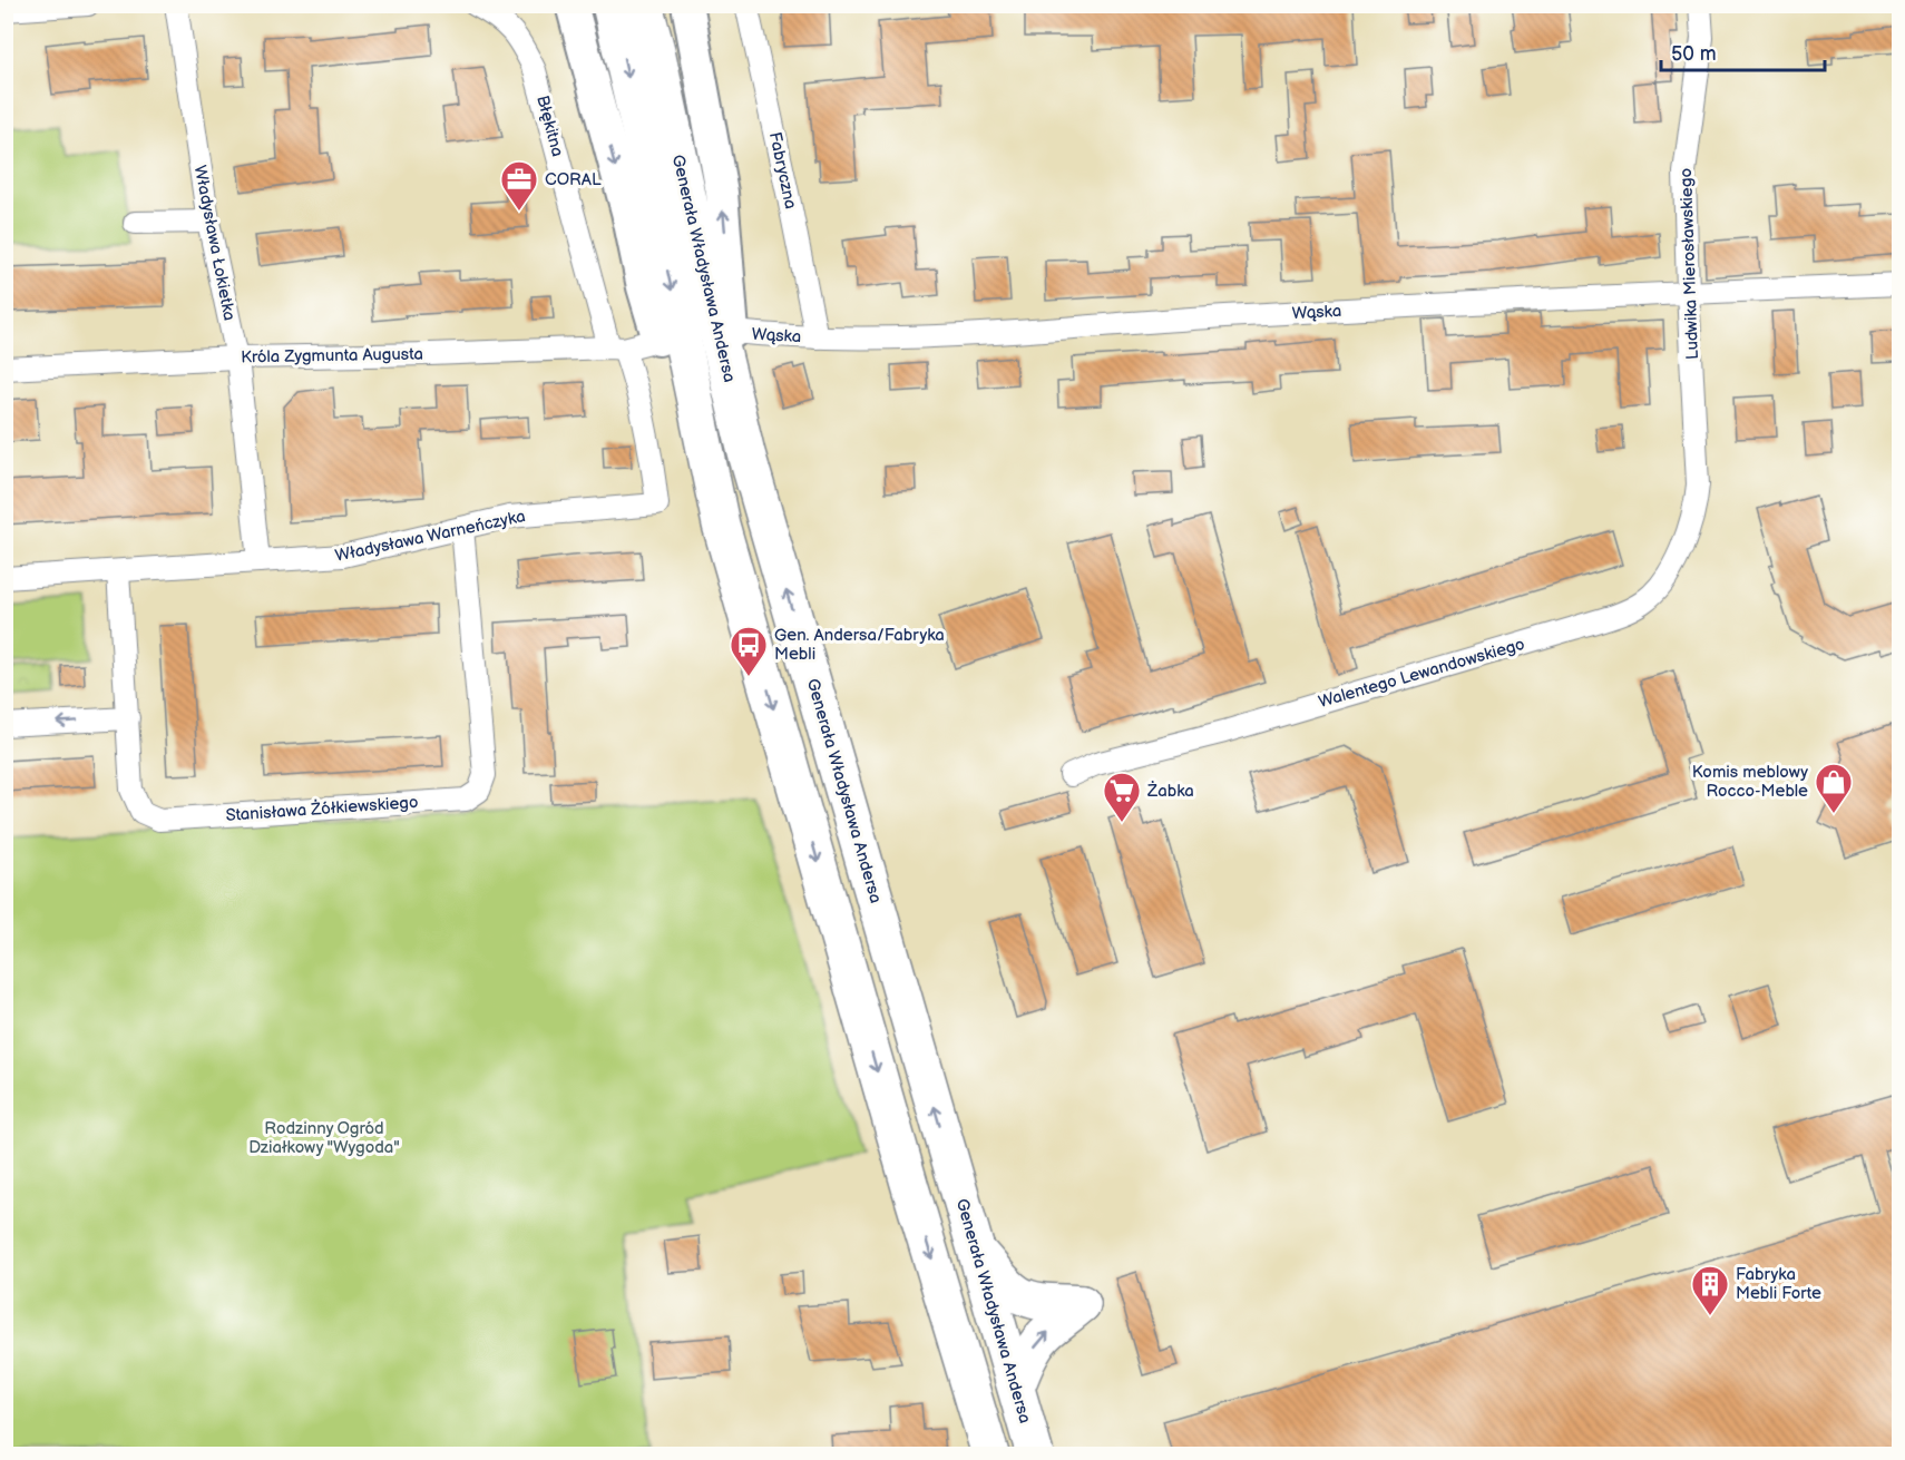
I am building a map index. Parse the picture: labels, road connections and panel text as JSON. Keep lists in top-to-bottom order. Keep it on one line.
{"streets":{"highway":["Generała Władysława Andersa"],"street":["Błękitna","Fabryczna","Władysława Łokietka","Ludwika Mierosławskiego","Wąska","Króla Zygmunta Augusta","Władysława Warneńczyka","Walentego Lewandowskiego","Stanisława Żółkiewskiego"]},"crossings":[["Błękitna","Króla Zygmunta Augusta"],["Błękitna","Władysława Warneńczyka"],["Fabryczna","Wąska"],["Władysława Łokietka","Króla Zygmunta Augusta"],["Władysława Łokietka","Władysława Warneńczyka"],["Ludwika Mierosławskiego","Wąska"],["Ludwika Mierosławskiego","Walentego Lewandowskiego"],["Króla Zygmunta Augusta","Władysława Warneńczyka"],["Władysława Warneńczyka","Stanisława Żółkiewskiego"]],"parks":["Rodzinny Ogród Działkowy \"Wygoda\""],"places":{"office":["CORAL"],"bus stop":["Gen. Andersa/Fabryka Mebli"],"shop":["Komis meblowy Rocco-Meble"],"supermarket":["Żabka"],"building":["Fabryka Mebli Forte"]},"scale_bar":"50 m"}
